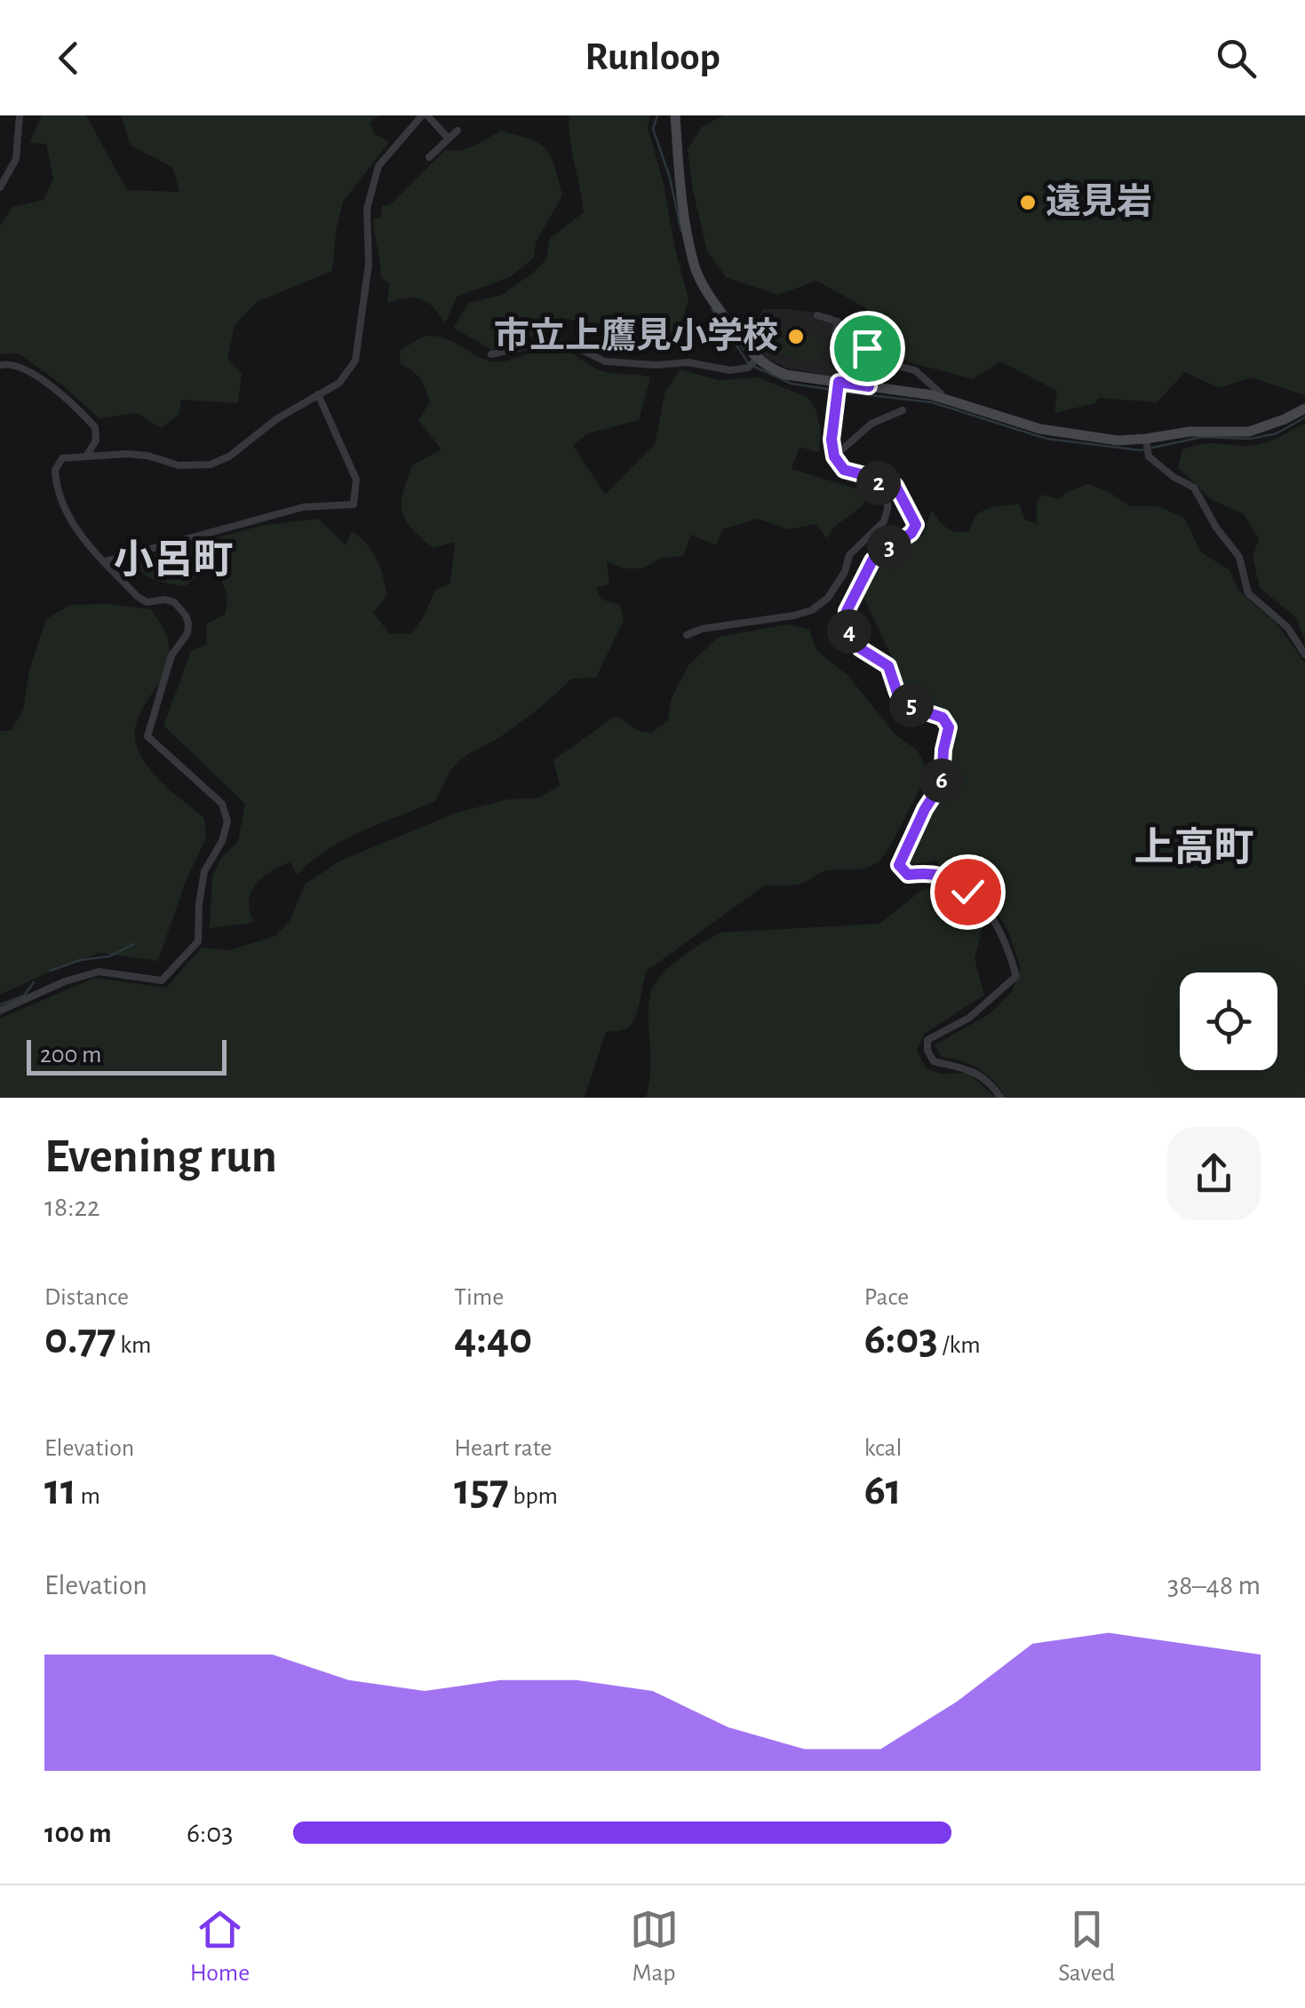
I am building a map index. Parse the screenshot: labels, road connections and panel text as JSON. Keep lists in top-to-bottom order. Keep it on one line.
{"districts":["小呂町","上高町"],"places":["遠見岩","市立上鷹見小学校"],"scale_bar":"200 m","page":{"header":"Runloop","pins":["2","3","4","5","6"],"scale":"200 m","heading":["Evening run","18:22"],"stats":[["Distance","0.77 km"],["Time","4:40"],["Pace","6:03 /km"],["Elevation","11 m"],["Heart rate","157 bpm"],["kcal","61"]],"chart":["Elevation","38–48 m"],"list":[{"name":"100 m","note":"6:03"}],"tabs":["Home","Map","Saved"]}}
